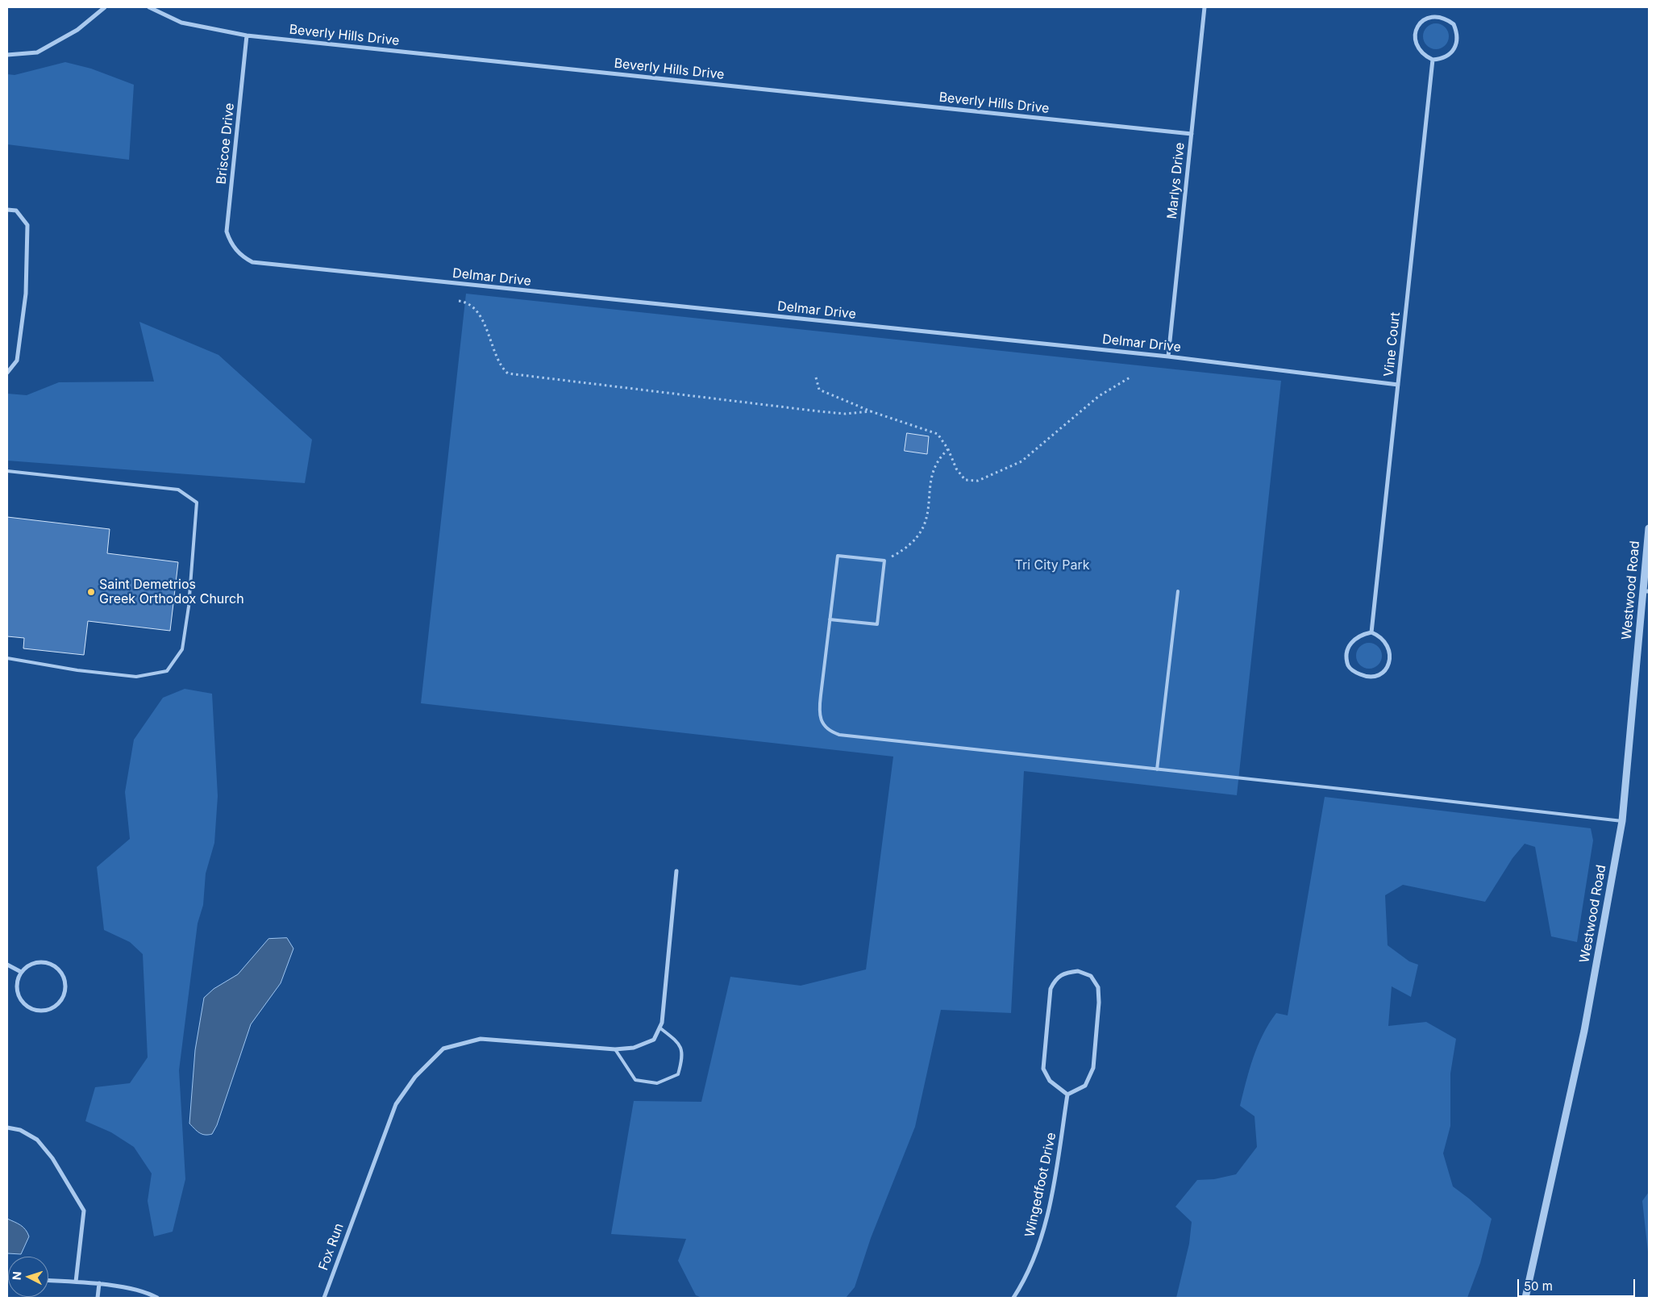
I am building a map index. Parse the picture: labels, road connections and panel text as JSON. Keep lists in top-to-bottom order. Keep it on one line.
{"streets":{"street":["Beverly Hills Drive","Briscoe Drive","Marlys Drive","Delmar Drive","Vine Court","Westwood Road","Wingedfoot Drive","Fox Run"]},"crossings":[["Beverly Hills Drive","Briscoe Drive"],["Beverly Hills Drive","Marlys Drive"],["Briscoe Drive","Delmar Drive"],["Marlys Drive","Delmar Drive"],["Delmar Drive","Vine Court"]],"parks":["Tri City Park"],"places":["Saint Demetrios Greek Orthodox Church"],"scale_bar":"50 m","north":"left"}
